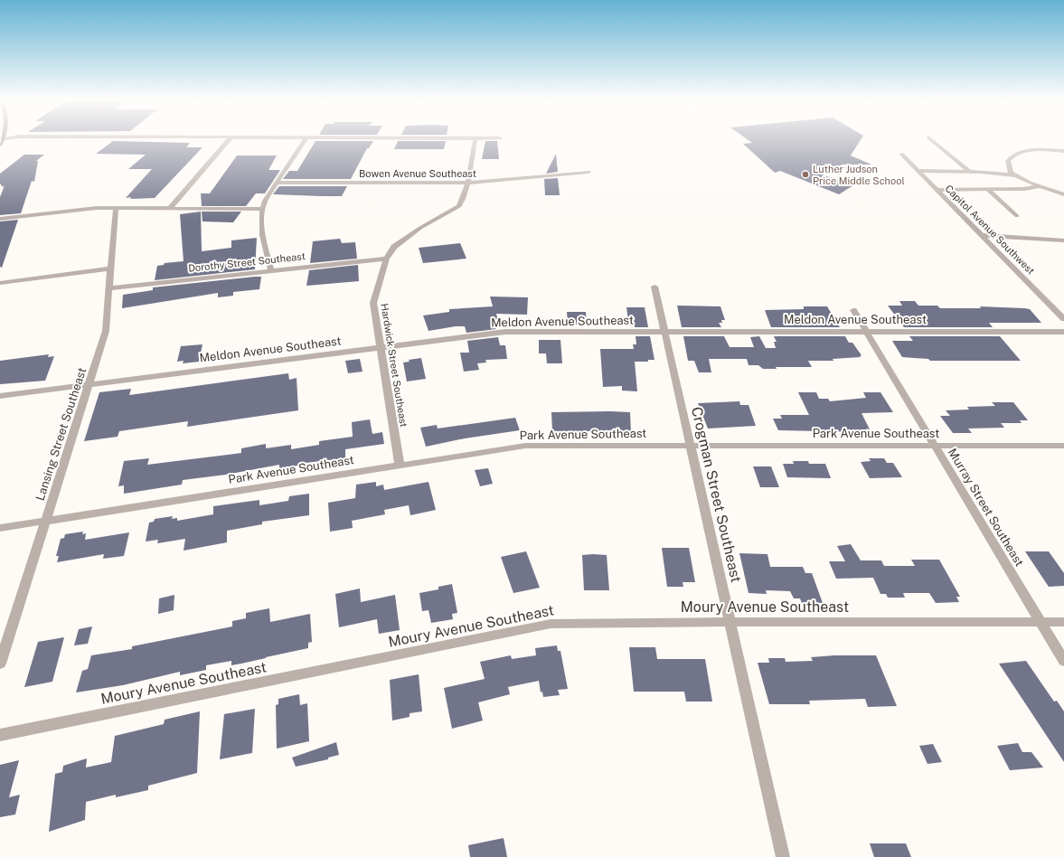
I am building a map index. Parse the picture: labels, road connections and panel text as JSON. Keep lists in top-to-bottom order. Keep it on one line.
{"streets":{"street":["Bowen Avenue Southeast","Capitol Avenue Southwest","Dorothy Street Southeast","Meldon Avenue Southeast","Hardwick Street Southeast","Park Avenue Southeast","Lansing Street Southeast","Crogman Street Southeast","Murray Street Southeast","Moury Avenue Southeast"]},"crossings":[["Bowen Avenue Southeast","Hardwick Street Southeast"],["Dorothy Street Southeast","Hardwick Street Southeast"],["Dorothy Street Southeast","Lansing Street Southeast"],["Meldon Avenue Southeast","Hardwick Street Southeast"],["Meldon Avenue Southeast","Lansing Street Southeast"],["Meldon Avenue Southeast","Crogman Street Southeast"],["Meldon Avenue Southeast","Murray Street Southeast"],["Hardwick Street Southeast","Park Avenue Southeast"],["Park Avenue Southeast","Lansing Street Southeast"],["Park Avenue Southeast","Crogman Street Southeast"],["Park Avenue Southeast","Murray Street Southeast"],["Crogman Street Southeast","Moury Avenue Southeast"],["Murray Street Southeast","Moury Avenue Southeast"]],"places":["Luther Judson Price Middle School"]}
